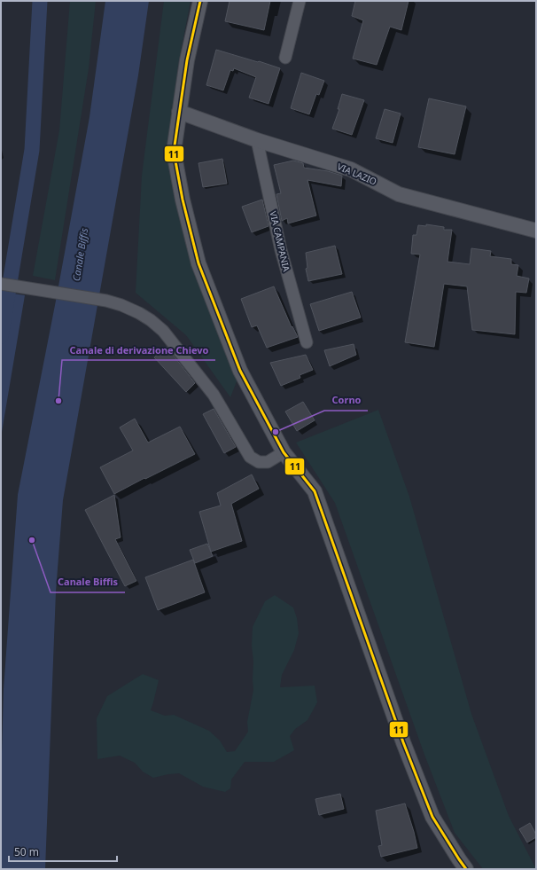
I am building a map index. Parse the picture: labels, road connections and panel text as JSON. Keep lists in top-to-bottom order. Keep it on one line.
{"streets":{"street":["VIA LAZIO","VIA CAMPANIA"]},"crossings":[["VIA LAZIO","VIA CAMPANIA"]],"water":["Canale Biffis"],"places":["Canale di derivazione Chievo","Corno","Canale Biffis"],"lines":["transit line 11"],"scale_bar":"50 m"}
